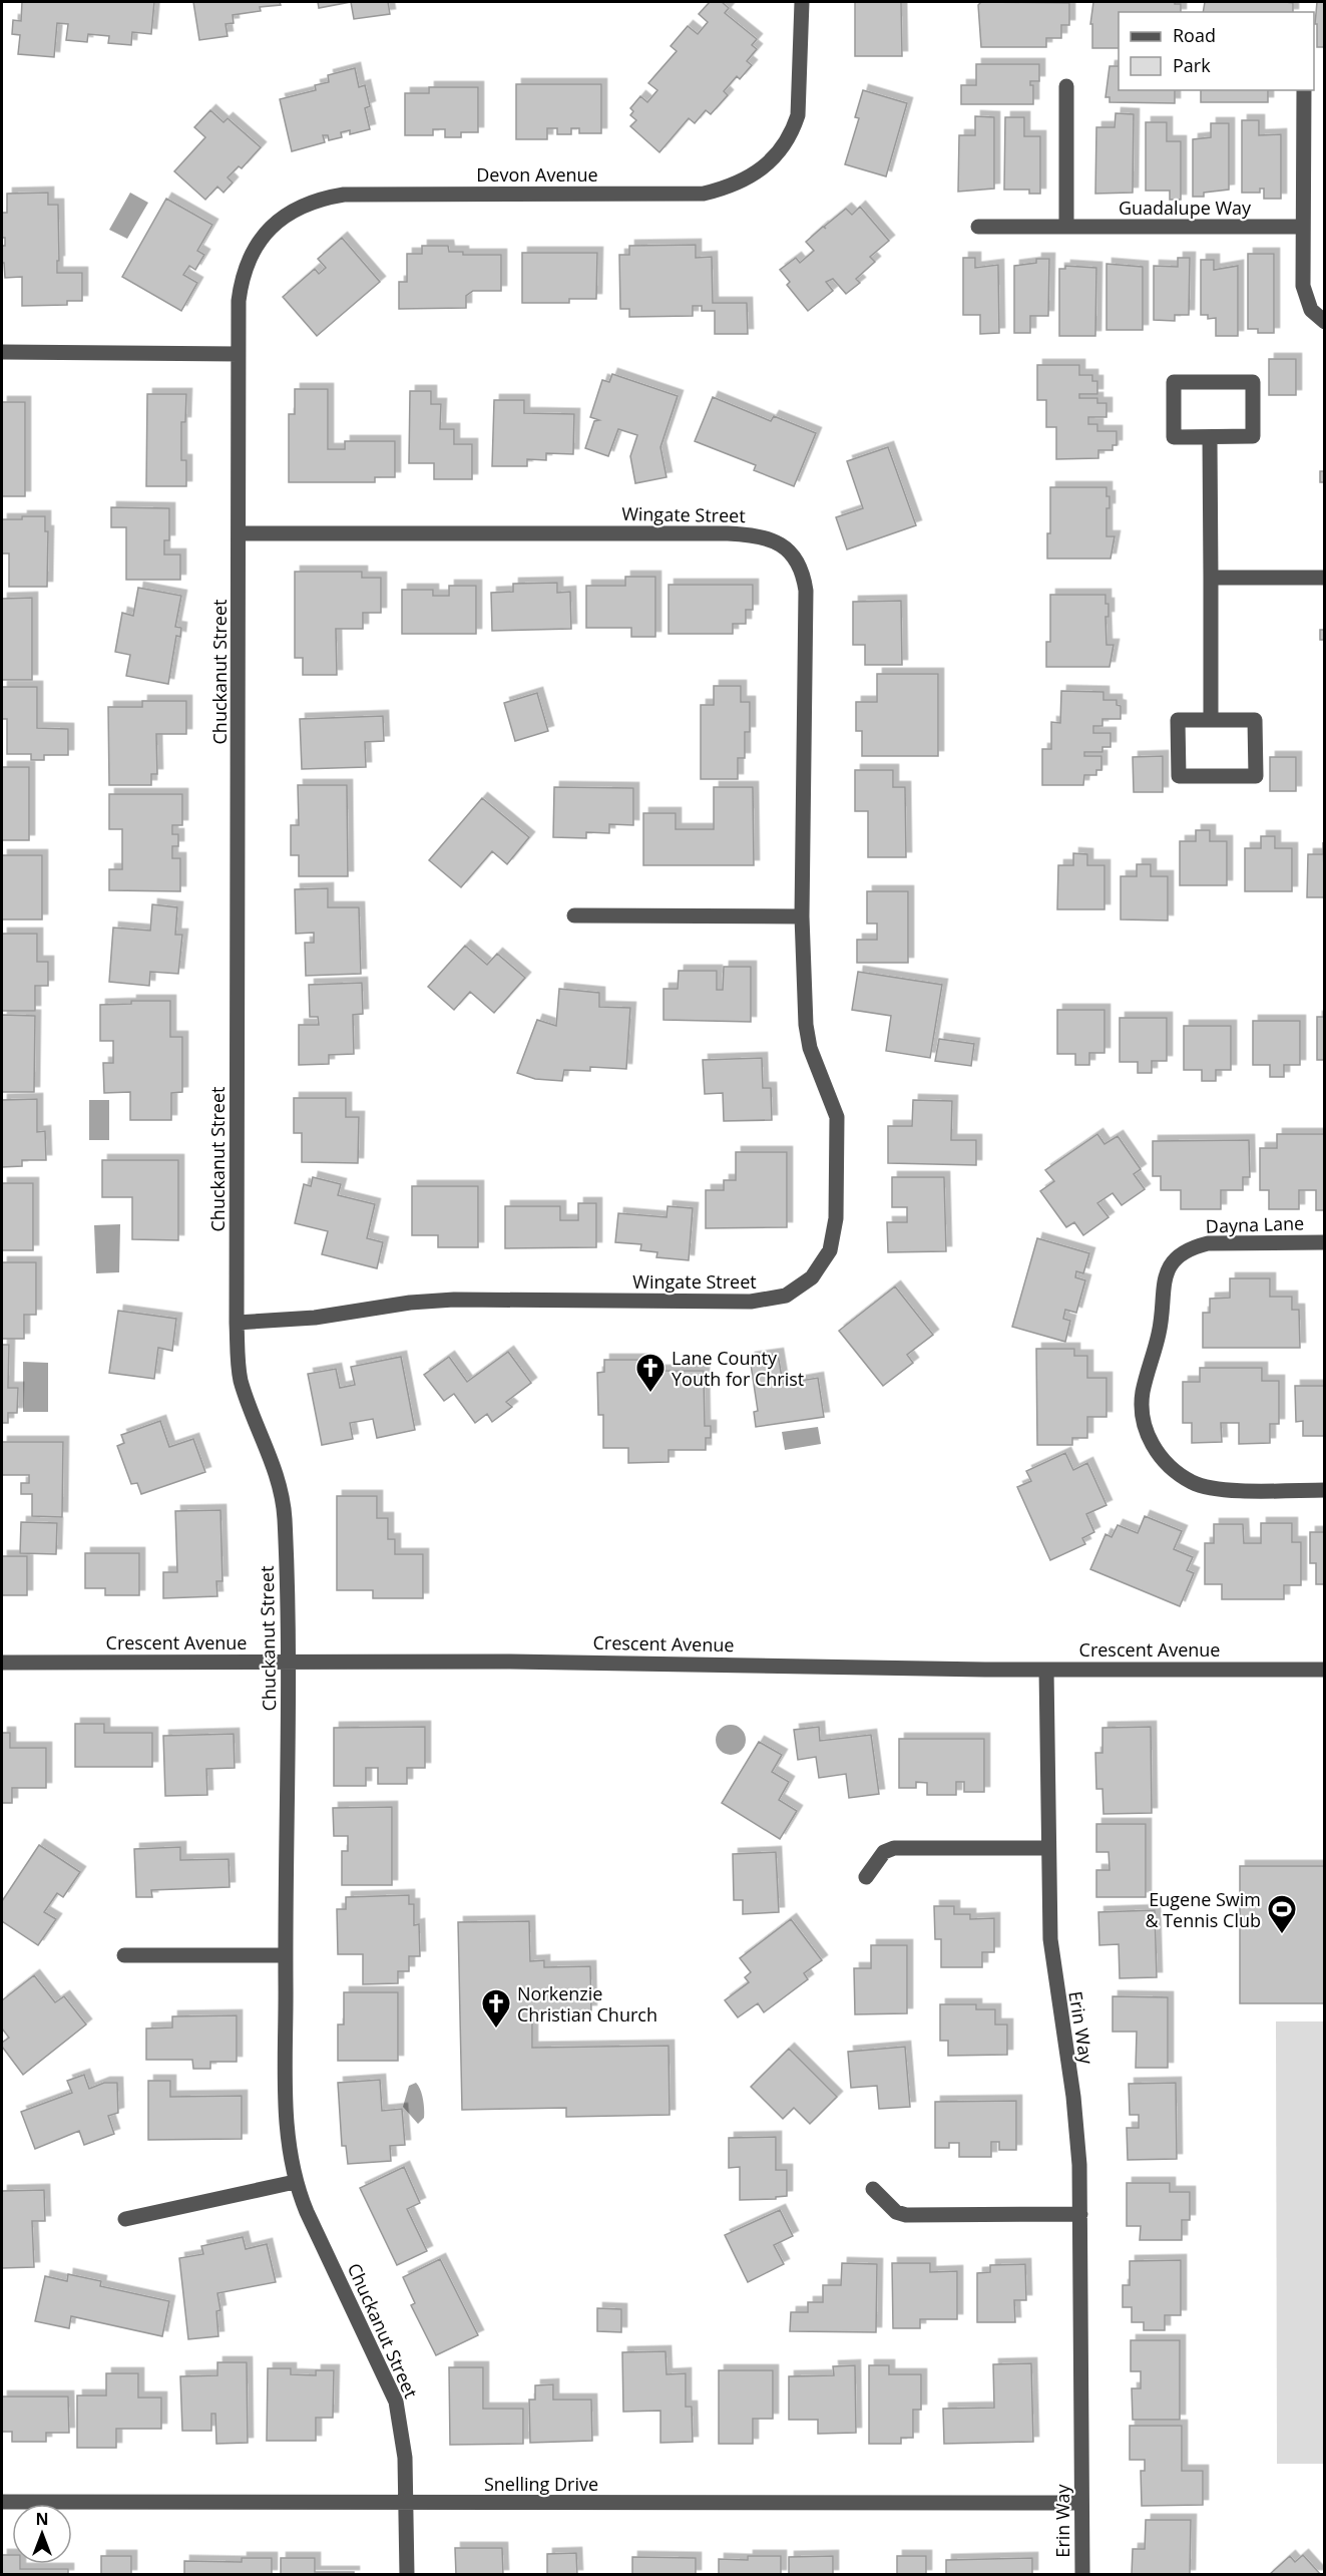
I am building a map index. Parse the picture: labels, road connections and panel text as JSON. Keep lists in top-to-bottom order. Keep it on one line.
{"streets":{"street":["Devon Avenue","Guadalupe Way","Wingate Street","Chuckanut Street","Dayna Lane","Crescent Avenue","Erin Way","Snelling Drive"]},"crossings":[["Devon Avenue","Chuckanut Street"],["Wingate Street","Chuckanut Street"],["Chuckanut Street","Crescent Avenue"],["Chuckanut Street","Snelling Drive"],["Crescent Avenue","Erin Way"],["Erin Way","Snelling Drive"]],"places":{"church":["Lane County Youth for Christ","Norkenzie Christian Church"],"sports":["Eugene Swim & Tennis Club"]},"legend":["Road","Park"],"north":"top"}
